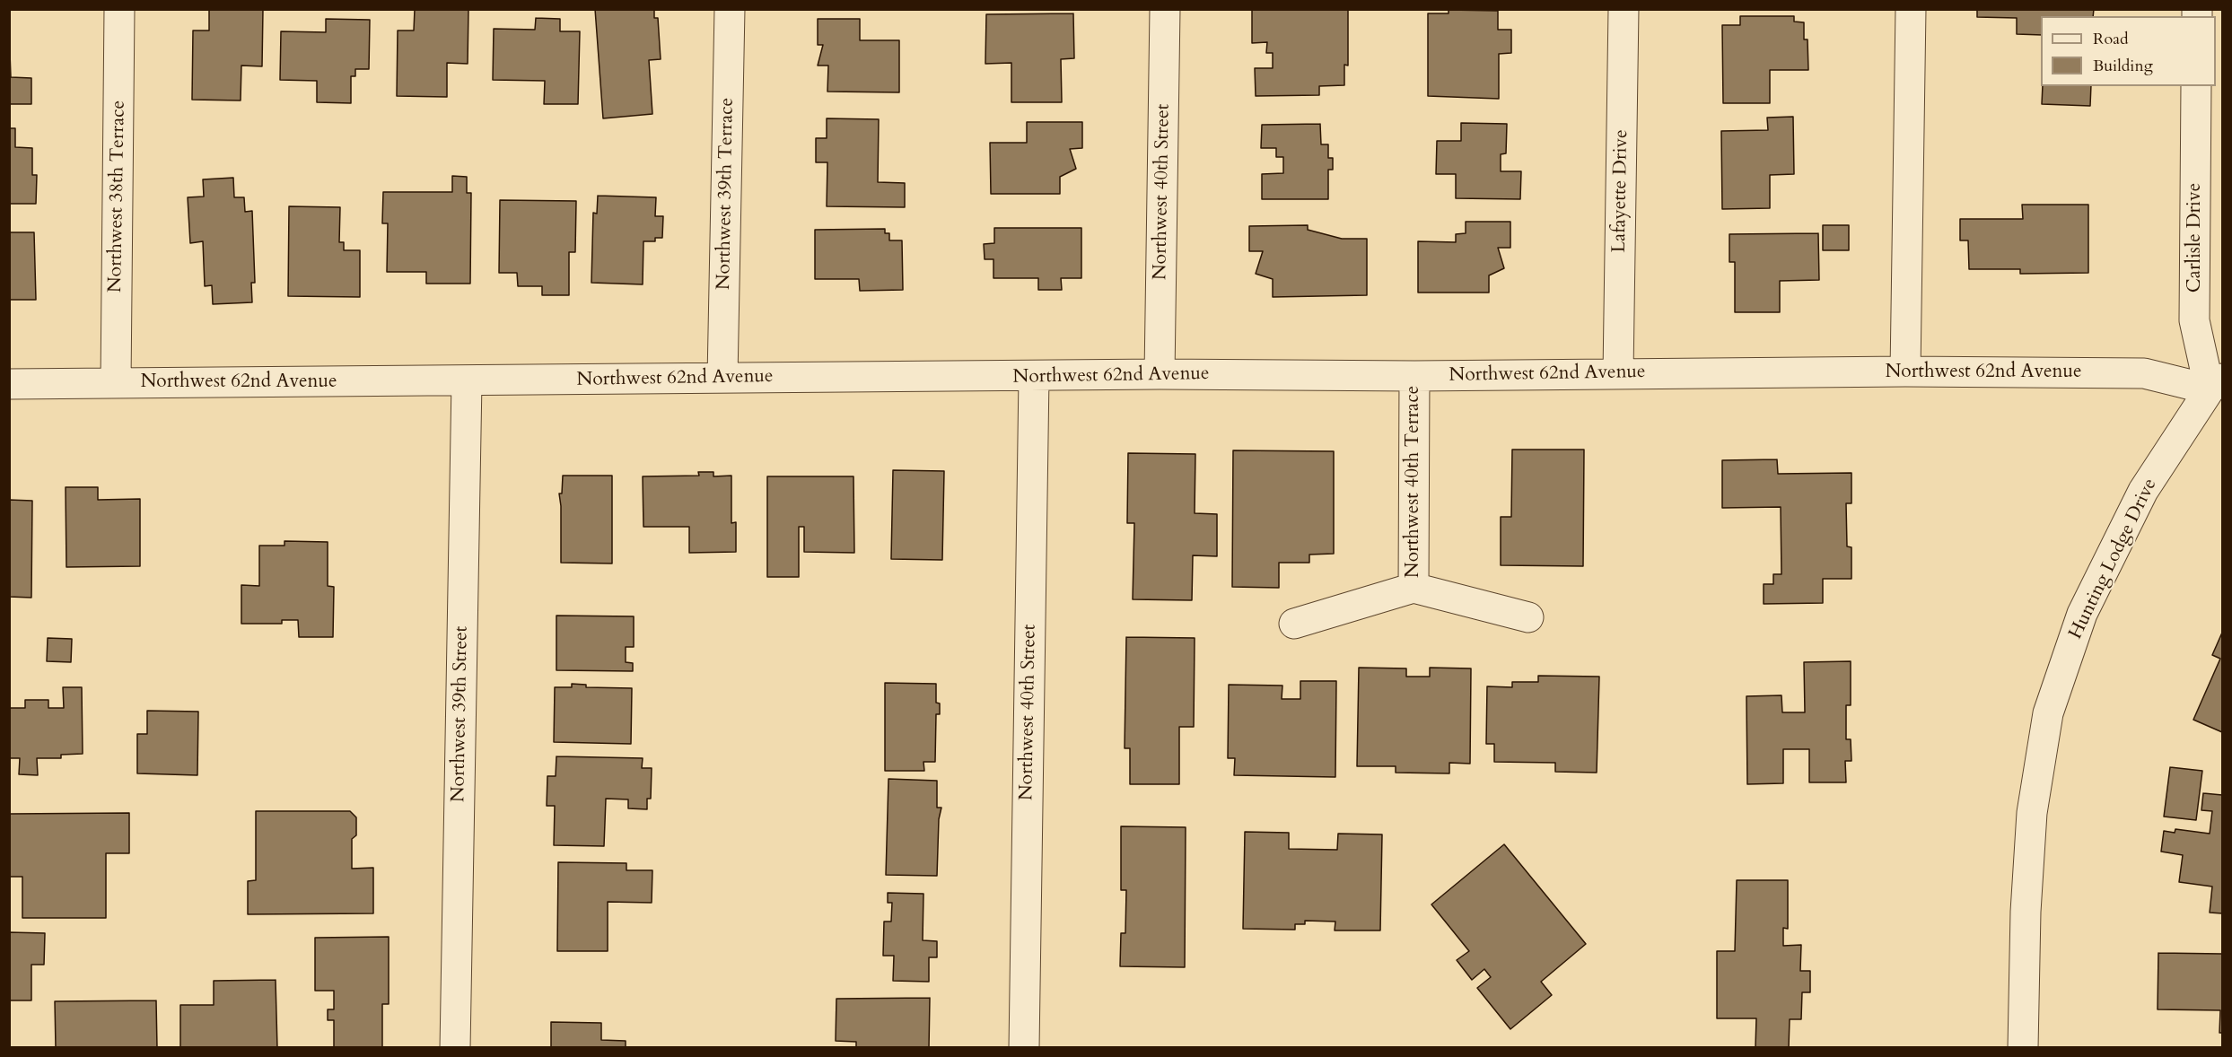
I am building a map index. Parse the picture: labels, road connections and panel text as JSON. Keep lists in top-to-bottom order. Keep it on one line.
{"streets":{"street":["Lafayette Drive","Northwest 40th Street","Northwest 39th Terrace","Northwest 38th Terrace","Carlisle Drive","Northwest 62nd Avenue","Northwest 40th Terrace","Hunting Lodge Drive","Northwest 39th Street"]},"crossings":[["Lafayette Drive","Northwest 62nd Avenue"],["Northwest 40th Street","Northwest 62nd Avenue"],["Northwest 39th Terrace","Northwest 62nd Avenue"],["Northwest 38th Terrace","Northwest 62nd Avenue"],["Carlisle Drive","Northwest 62nd Avenue"],["Carlisle Drive","Hunting Lodge Drive"],["Northwest 62nd Avenue","Northwest 40th Terrace"],["Northwest 62nd Avenue","Hunting Lodge Drive"],["Northwest 62nd Avenue","Northwest 39th Street"]],"legend":["Road","Building"]}
